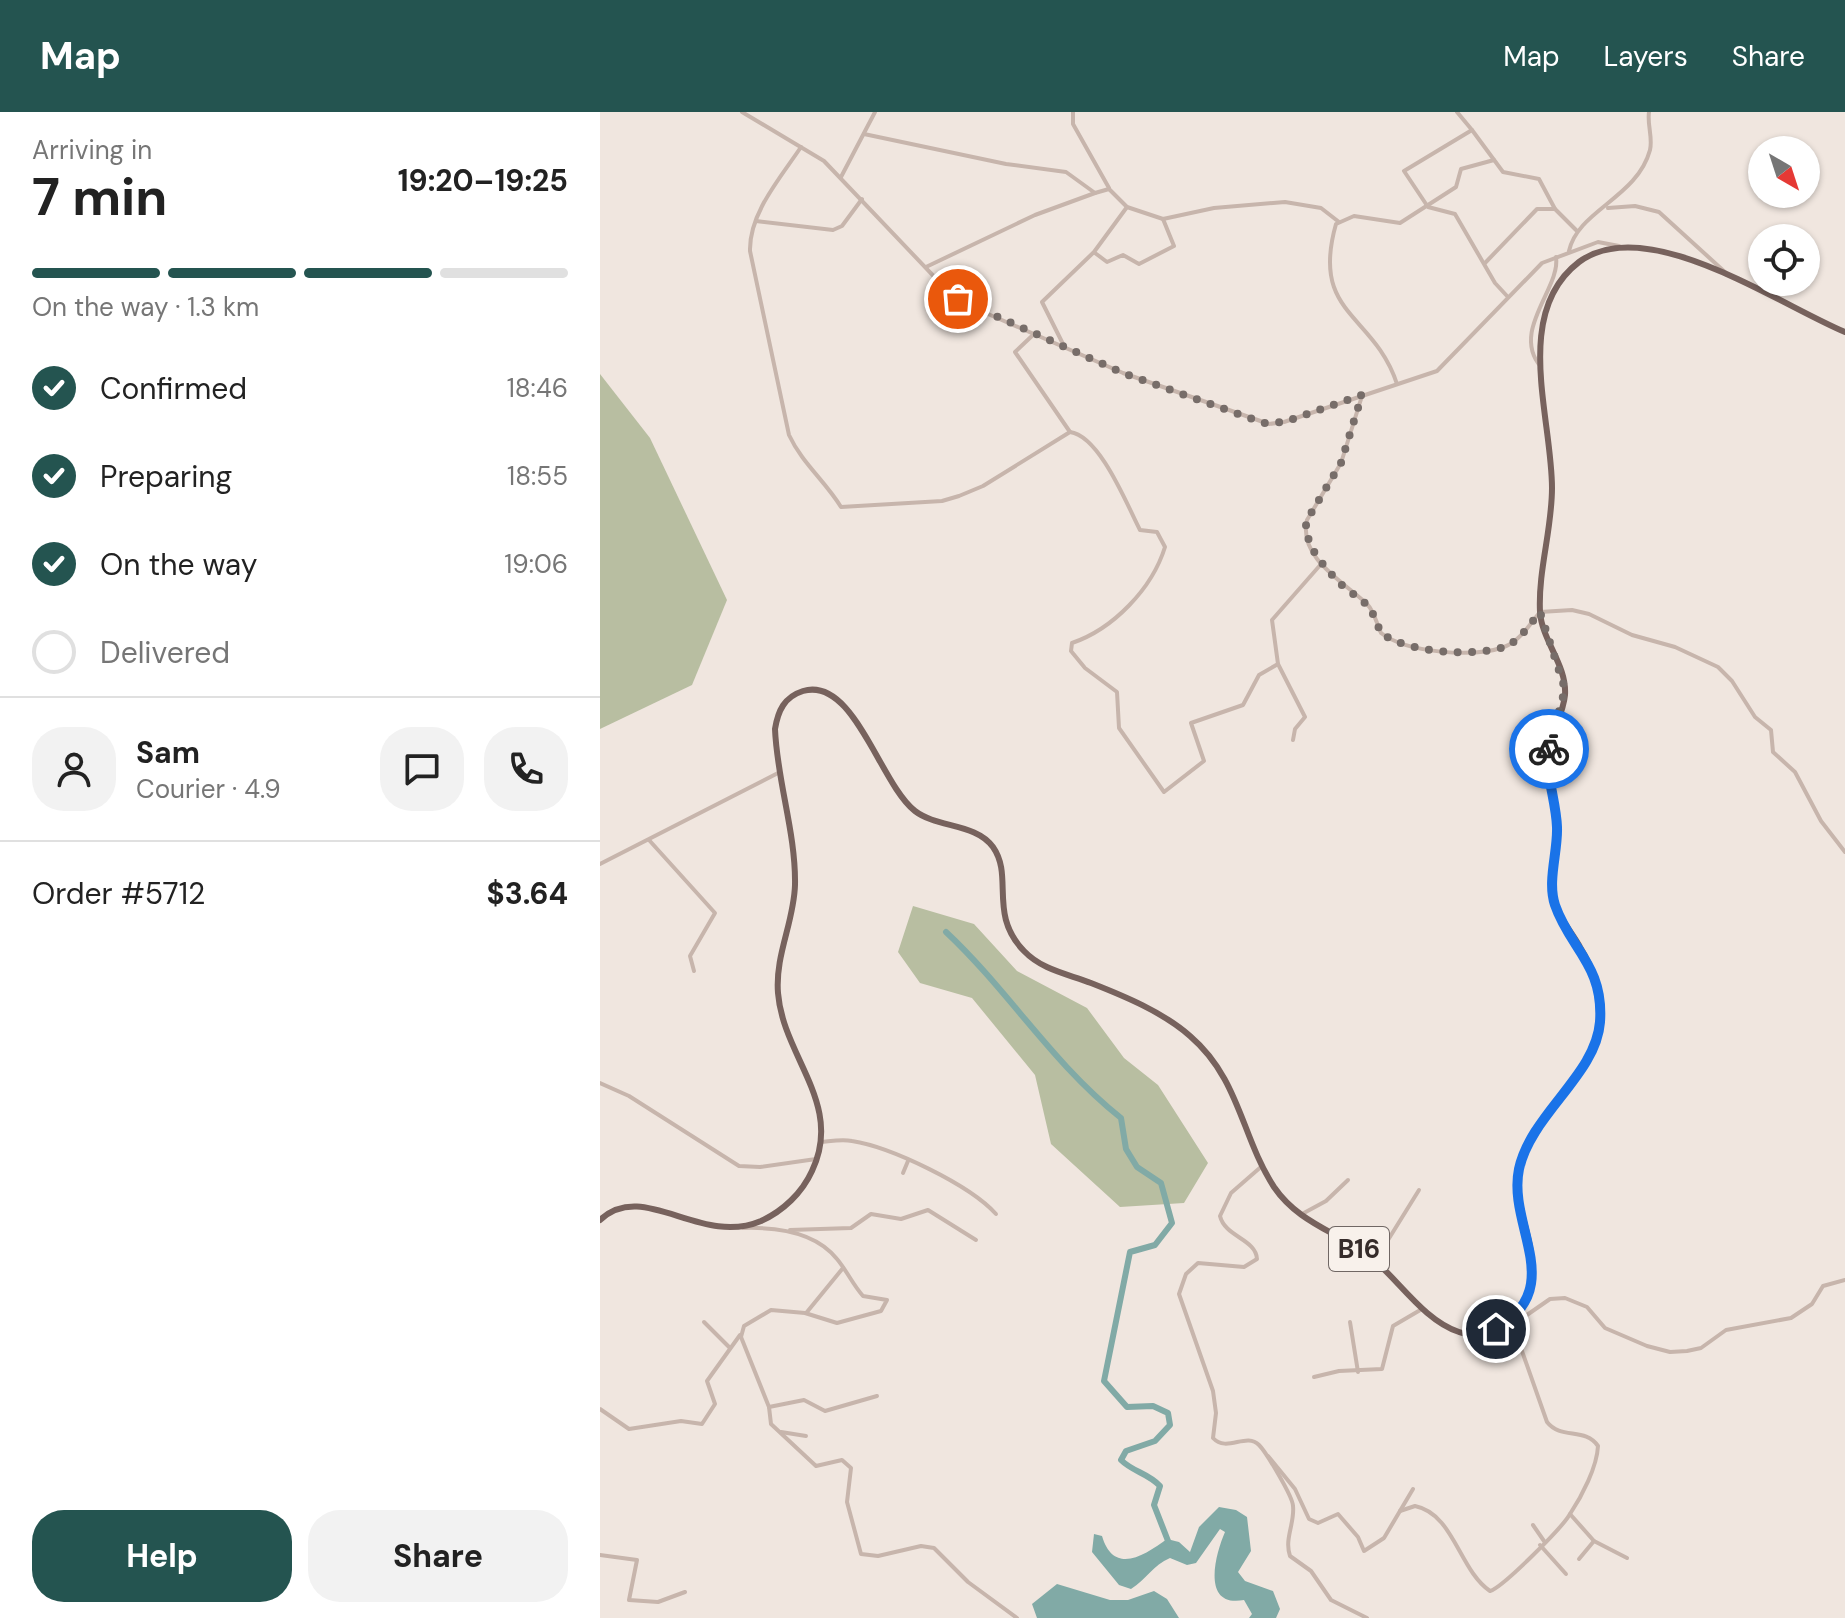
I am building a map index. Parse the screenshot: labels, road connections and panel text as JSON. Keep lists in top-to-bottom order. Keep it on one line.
{"streets":{"main road":["B16"]},"north":"bottom right","page":{"header":"Map","nav":["Map","Layers","Share"],"heading":["7 min","Arriving in","19:20–19:25"],"panel":["Sam","Courier · 4.9","Order #5712","$3.64"],"bar":"On the way · 1.3 km","list":[["Confirmed","18:46"],["Preparing","18:55"],["On the way","19:06"],"Delivered"],"buttons":["Help","Share"]}}
